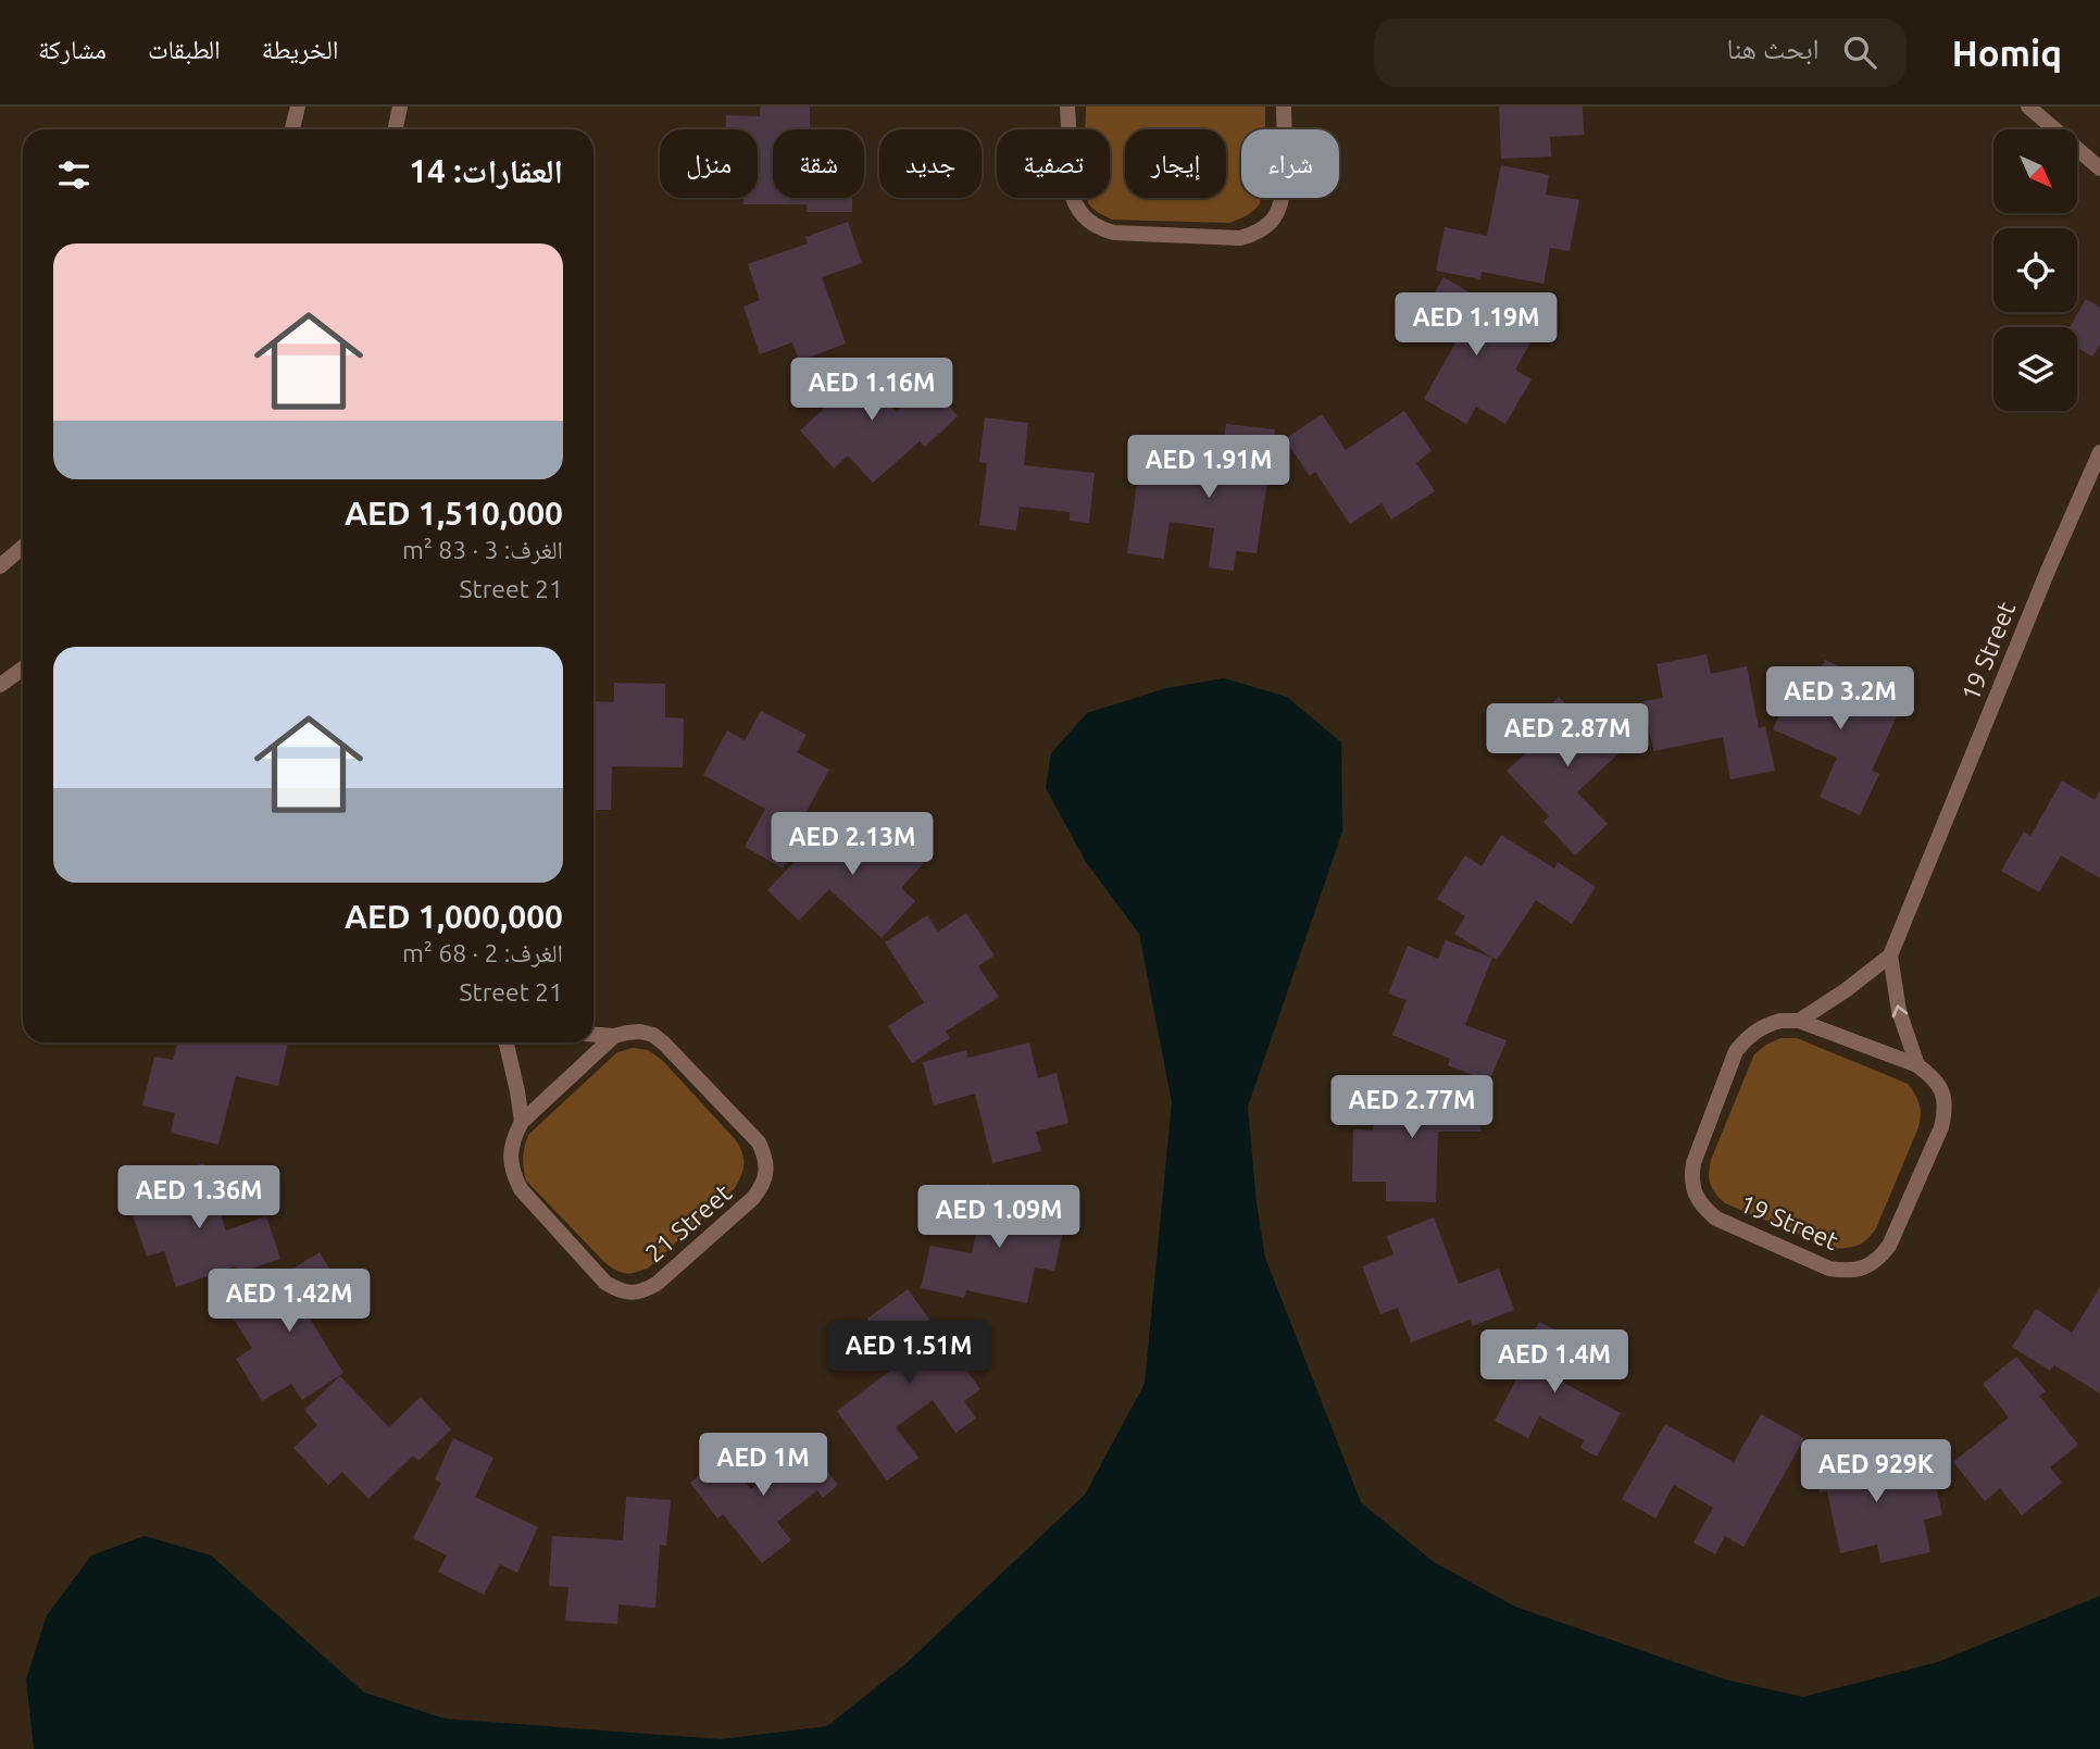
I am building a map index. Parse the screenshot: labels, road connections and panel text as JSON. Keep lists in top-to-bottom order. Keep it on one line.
{"streets":{"street":["19 Street","21 Street"]},"north":"bottom right","page":{"header":"Homiq","search":"ابحث هنا","nav":["الخريطة","الطبقات","مشاركة"],"chip":["شراء","إيجار","تصفية","جديد","شقة","منزل"],"heading":"العقارات: 14","list":[{"name":"AED 1,510,000","note":"الغرف: 3 · 83 m² · 21 Street"},{"name":"AED 1,000,000","note":"الغرف: 2 · 68 m² · 21 Street"}],"price":["AED 1.19M","AED 1.16M","AED 1.91M","AED 3.2M","AED 2.87M","AED 2.13M","AED 2.77M","AED 1.36M","AED 1.09M","AED 1.42M","AED 1.51M","AED 1.4M","AED 1M","AED 929K"]}}
